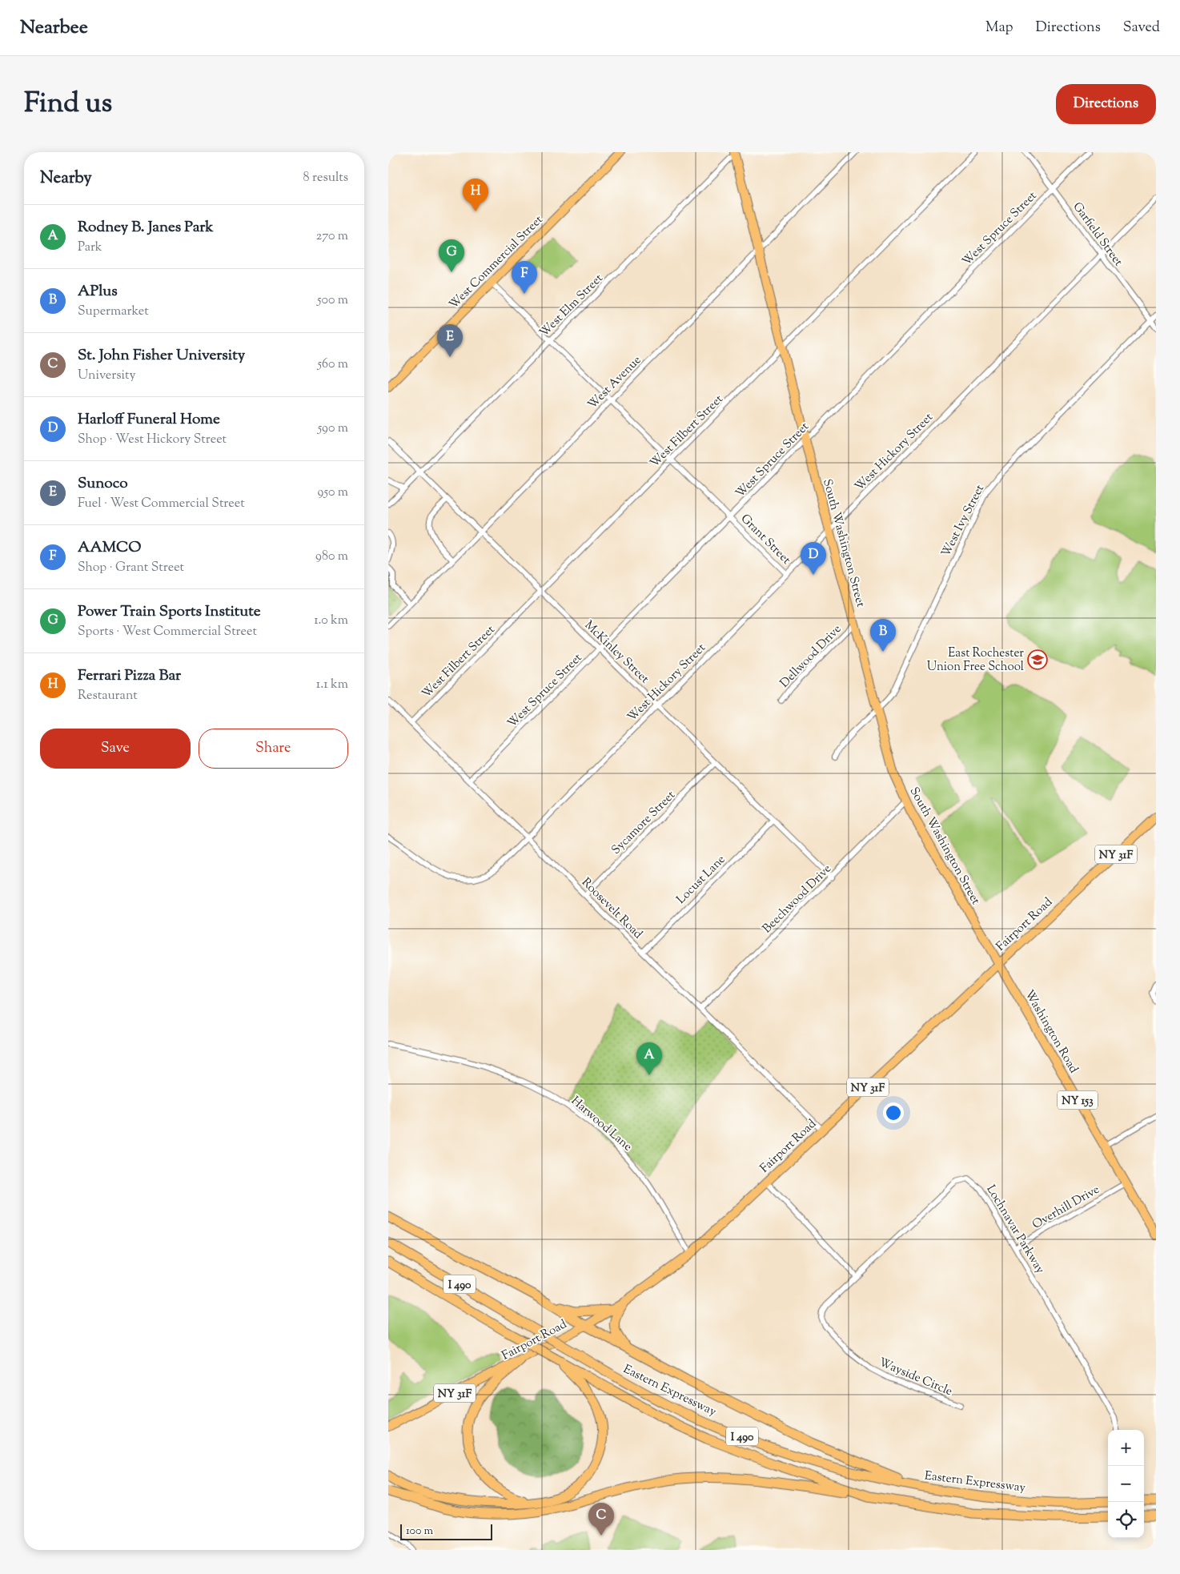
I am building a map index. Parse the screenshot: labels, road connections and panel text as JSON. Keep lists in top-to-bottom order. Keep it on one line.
{"streets":{"highway":["I 490","Eastern Expressway"],"main road":["West Commercial Street","South Washington Street","NY 31F","Fairport Road","Washington Road","NY 153"],"street":["West Spruce Street","Garfield Street","West Elm Street","West Avenue","West Filbert Street","West Hickory Street","West Ivy Street","Grant Street","McKinley Street","Dellwood Drive","Sycamore Street","Locust Lane","Beechwood Drive","Roosevelt Road","Harwood Lane","Overhill Drive","Lochnavar Parkway","Wayside Circle"]},"crossings":[["West Spruce Street","Garfield Street"],["West Spruce Street","Grant Street"],["West Spruce Street","South Washington Street"],["West Spruce Street","McKinley Street"],["West Spruce Street","Roosevelt Road"],["Garfield Street","West Hickory Street"],["Garfield Street","West Ivy Street"],["West Commercial Street","Grant Street"],["West Elm Street","Grant Street"],["West Elm Street","South Washington Street"],["West Elm Street","McKinley Street"],["West Avenue","Grant Street"],["West Avenue","South Washington Street"],["West Avenue","McKinley Street"],["West Filbert Street","Grant Street"],["West Filbert Street","South Washington Street"],["West Filbert Street","McKinley Street"],["West Filbert Street","Roosevelt Road"],["West Hickory Street","Grant Street"],["West Hickory Street","South Washington Street"],["West Hickory Street","McKinley Street"],["West Hickory Street","Roosevelt Road"],["West Ivy Street","South Washington Street"],["South Washington Street","Dellwood Drive"],["South Washington Street","Beechwood Drive"],["South Washington Street","Fairport Road"],["South Washington Street","Washington Road"],["McKinley Street","Sycamore Street"],["McKinley Street","Locust Lane"],["McKinley Street","Beechwood Drive"],["Sycamore Street","Roosevelt Road"],["Locust Lane","Roosevelt Road"],["Beechwood Drive","Roosevelt Road"],["Roosevelt Road","Fairport Road"],["Fairport Road","Washington Road"],["Fairport Road","Harwood Lane"],["Washington Road","Overhill Drive"],["Overhill Drive","Lochnavar Parkway"],["Lochnavar Parkway","Wayside Circle"]],"places":{"school or university":["East Rochester Union Free School"]},"scale_bar":"100 m","page":{"header":"Nearbee","nav":["Map","Directions","Saved"],"title":"Find us","buttons":["Directions",["Save","Share"]],"heading":["Nearby","8 results"],"pins":["H","G","F","E","D","B","A","C"],"list":[{"mark":"A","name":"Rodney B. Janes Park","note":"Park","value":"270 m"},{"mark":"B","name":"APlus","note":"Supermarket","value":"500 m"},{"mark":"C","name":"St. John Fisher University","note":"University","value":"560 m"},{"mark":"D","name":"Harloff Funeral Home","note":"Shop · West Hickory Street","value":"590 m"},{"mark":"E","name":"Sunoco","note":"Fuel · West Commercial Street","value":"950 m"},{"mark":"F","name":"AAMCO","note":"Shop · Grant Street","value":"980 m"},{"mark":"G","name":"Power Train Sports Institute","note":"Sports · West Commercial Street","value":"1.0 km"},{"mark":"H","name":"Ferrari Pizza Bar","note":"Restaurant","value":"1.1 km"}],"map_buttons":["+","−"],"scale":"100 m"}}
